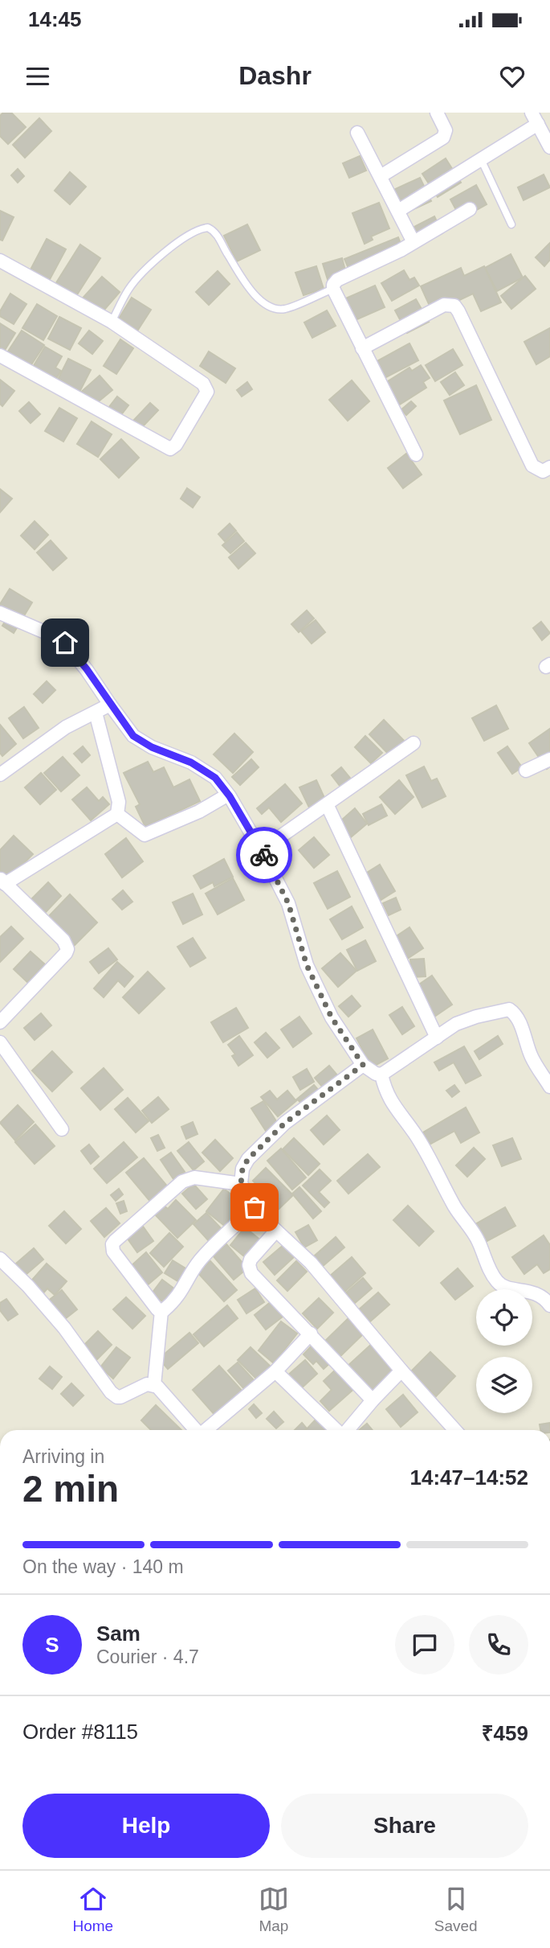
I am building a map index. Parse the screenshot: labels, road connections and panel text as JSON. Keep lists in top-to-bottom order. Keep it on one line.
{"page":{"status":"14:45","header":"Dashr","heading":["2 min","Arriving in","14:47–14:52"],"panel":["Sam","Courier · 4.7","Order #8115","₹459"],"bar":"On the way · 140 m","round":"S","buttons":["Help","Share"],"tabs":["Home","Map","Saved"]}}
